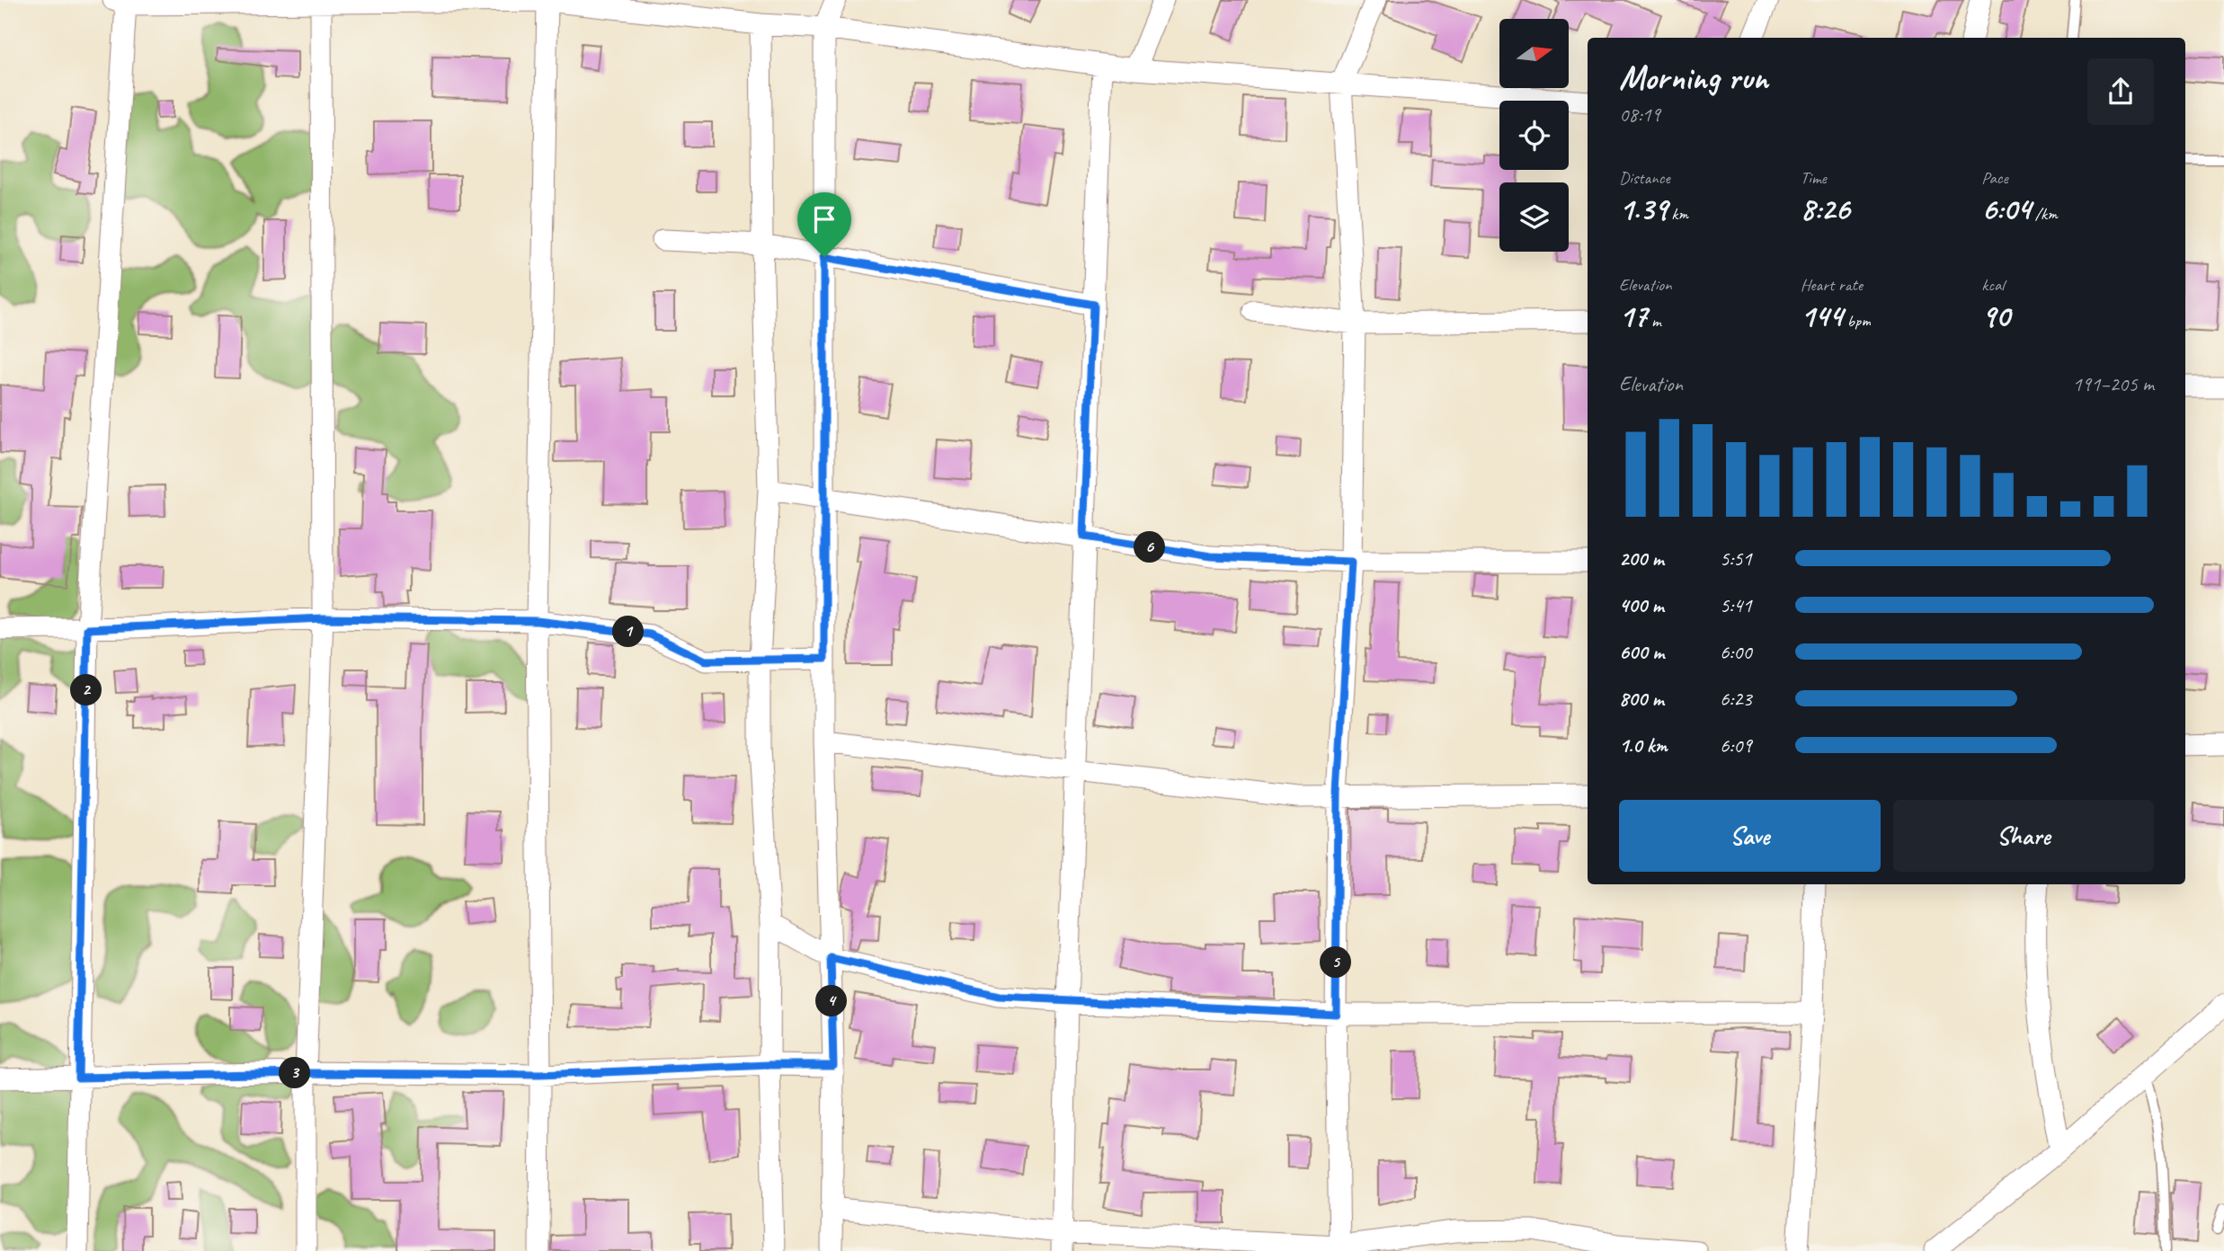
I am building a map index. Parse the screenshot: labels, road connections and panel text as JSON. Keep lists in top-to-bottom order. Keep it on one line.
{"north":"right","page":{"heading":["Morning run","08:19"],"stats":[["Distance","1.39 km"],["Time","8:26"],["Pace","6:04 /km"],["Elevation","17 m"],["Heart rate","144 bpm"],["kcal","90"]],"chart":["Elevation","191–205 m"],"pins":["6","1","2","5","4","3"],"list":[{"name":"200 m","note":"5:51"},{"name":"400 m","note":"5:41"},{"name":"600 m","note":"6:00"},{"name":"800 m","note":"6:23"},{"name":"1.0 km","note":"6:09"}],"buttons":["Save","Share"]}}
